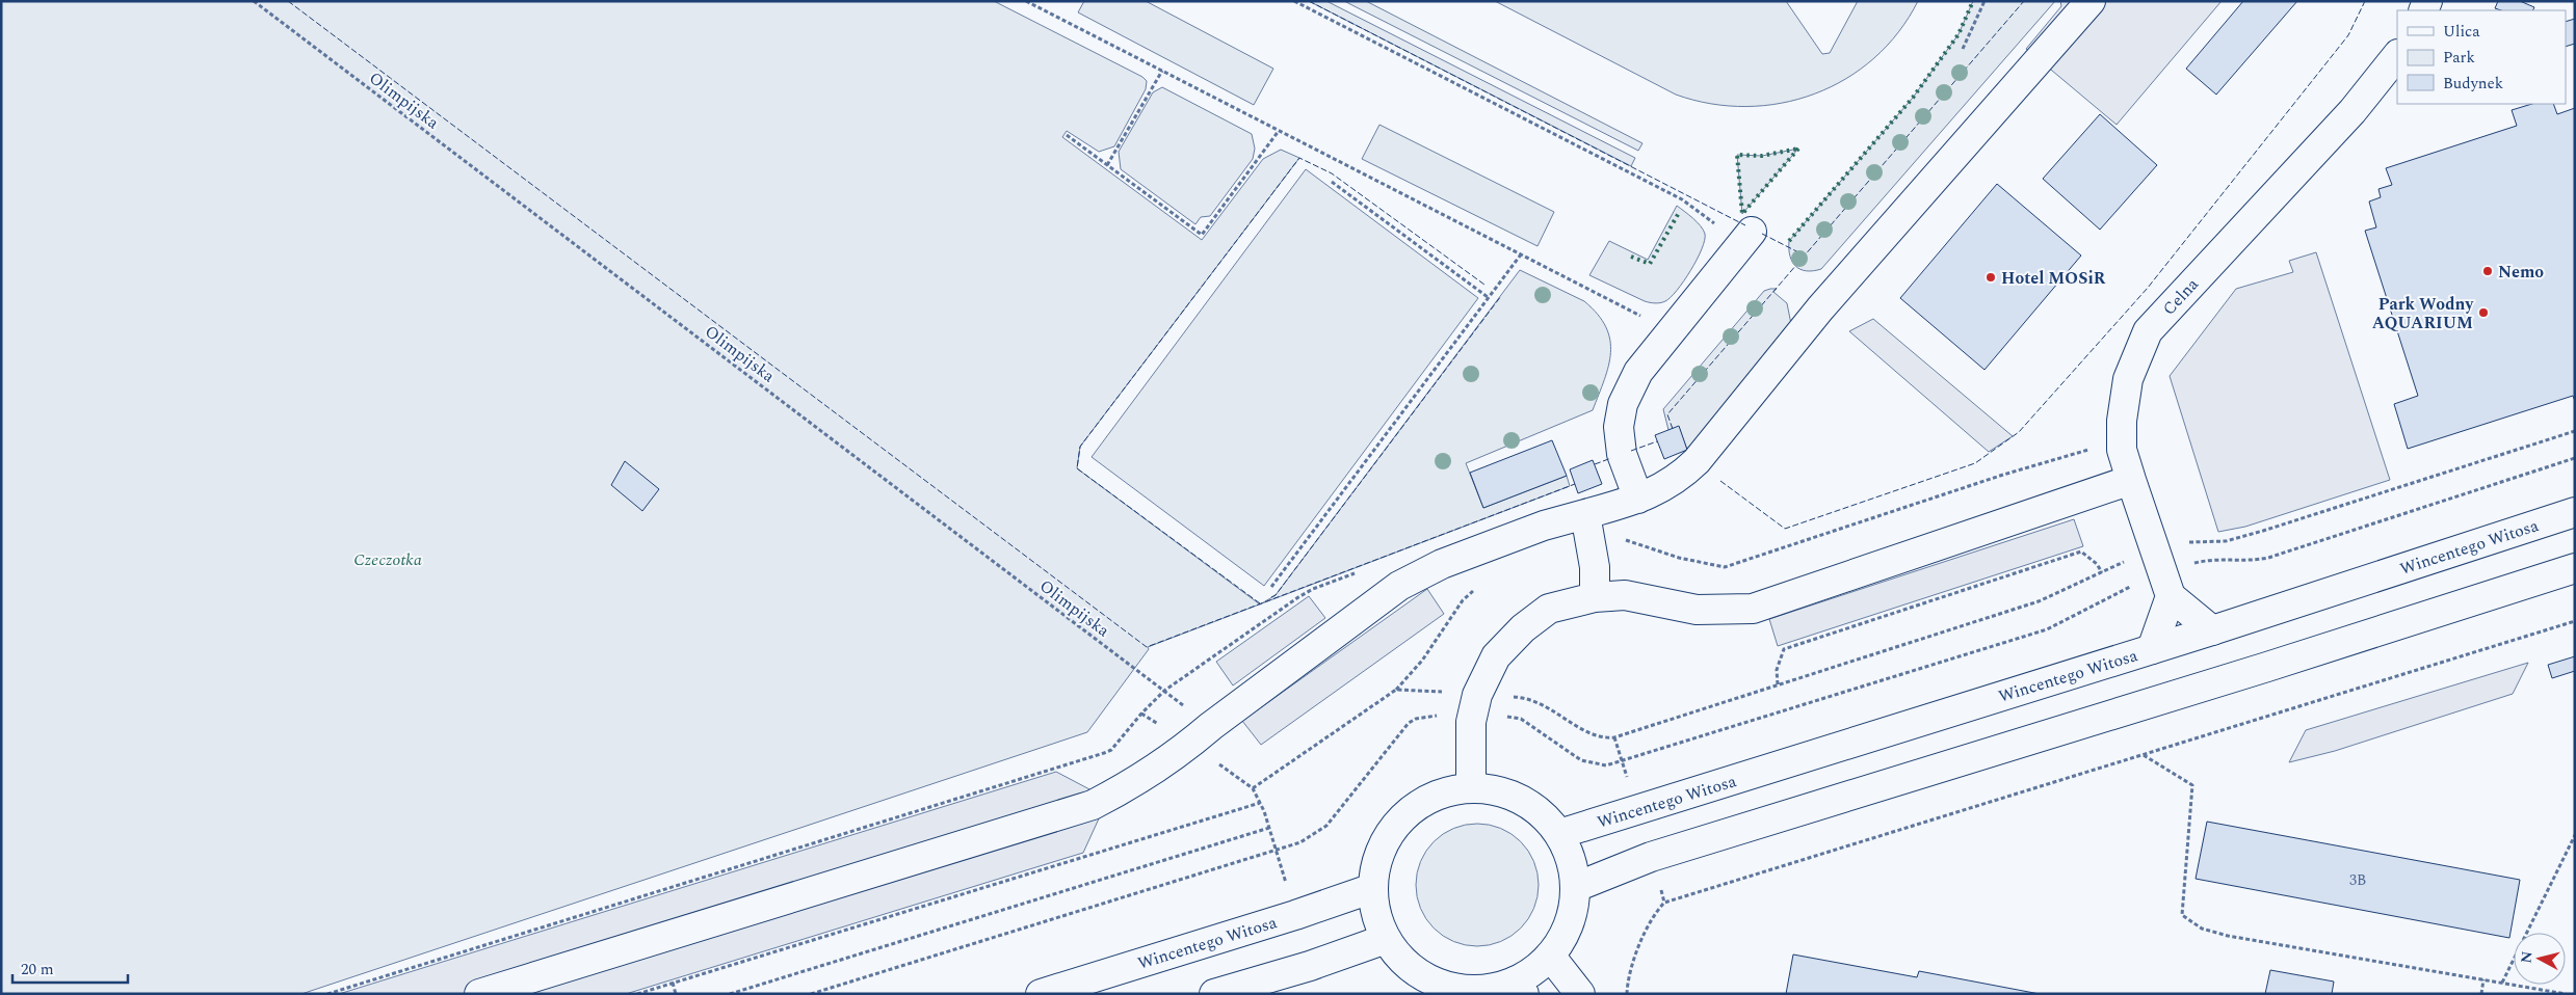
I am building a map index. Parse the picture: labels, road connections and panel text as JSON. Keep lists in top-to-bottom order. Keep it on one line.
{"streets":{"main road":["Celna","Wincentego Witosa"],"path":["Olimpijska"]},"parks":["Czeczotka"],"places":["Nemo","Hotel MOSiR","Park Wodny AQUARIUM"],"house_numbers":["3B"],"legend":["Ulica","Park","Budynek"],"scale_bar":"20 m","north":"left"}
